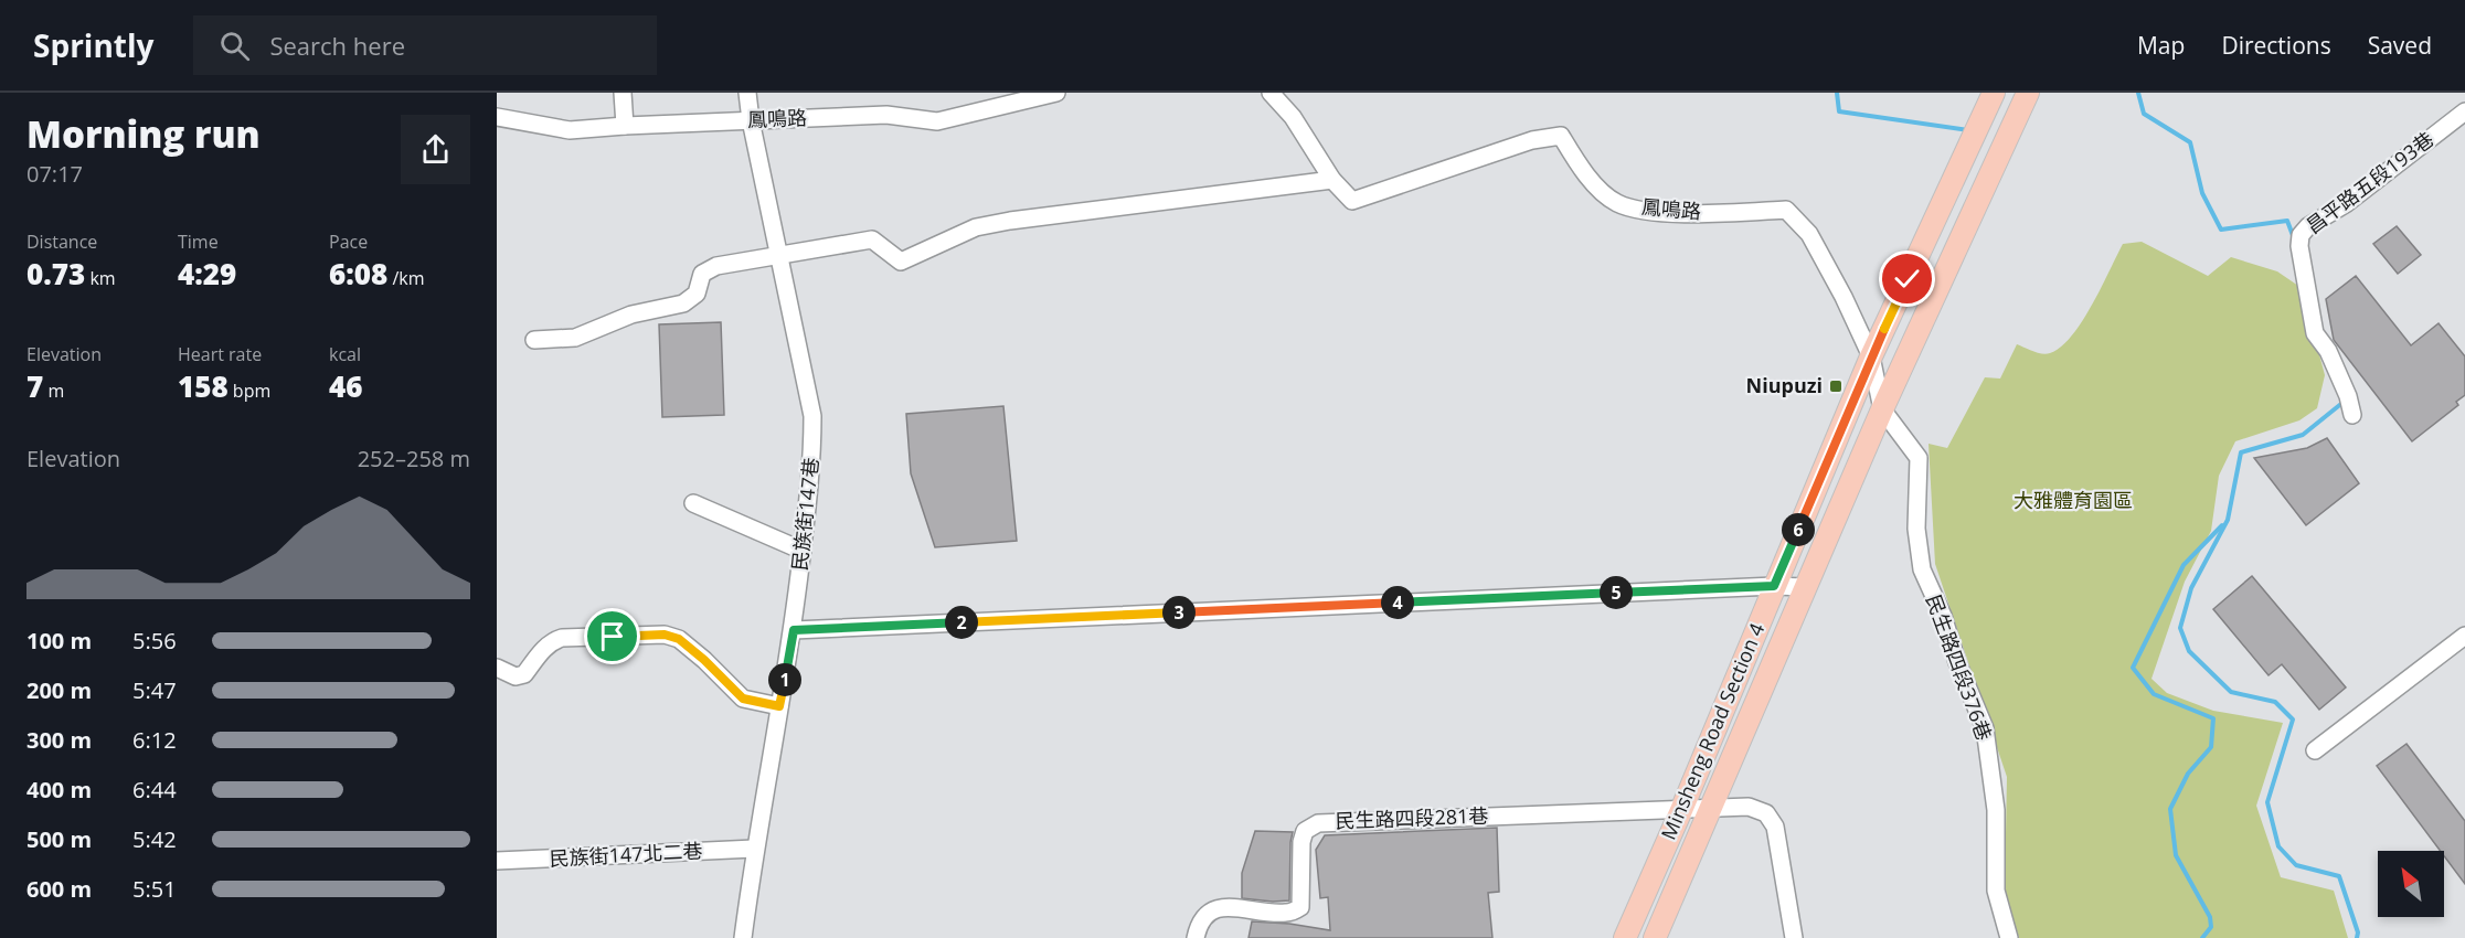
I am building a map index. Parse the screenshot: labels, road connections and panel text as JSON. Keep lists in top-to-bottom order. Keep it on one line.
{"streets":{"main road":["Minsheng Road Section 4"],"street":["鳳鳴路","昌平路五段193巷","民族街147巷","民生路四段376巷","民生路四段281巷","民族街147北二巷"]},"crossings":[["鳳鳴路","民族街147巷"],["鳳鳴路","民生路四段376巷"],["鳳鳴路","Minsheng Road Section 4"],["民族街147巷","民族街147北二巷"],["民生路四段376巷","Minsheng Road Section 4"],["Minsheng Road Section 4","民生路四段281巷"]],"parks":["大雅體育園區"],"places":{"transit":["Niupuzi"]},"north":"top left","page":{"header":"Sprintly","search":"Search here","nav":["Map","Directions","Saved"],"heading":["Morning run","07:17"],"stats":[["Distance","0.73 km"],["Time","4:29"],["Pace","6:08 /km"],["Elevation","7 m"],["Heart rate","158 bpm"],["kcal","46"]],"chart":["Elevation","252–258 m"],"pins":["6","5","4","3","2","1"],"list":[{"name":"100 m","note":"5:56"},{"name":"200 m","note":"5:47"},{"name":"300 m","note":"6:12"},{"name":"400 m","note":"6:44"},{"name":"500 m","note":"5:42"},{"name":"600 m","note":"5:51"}]}}
